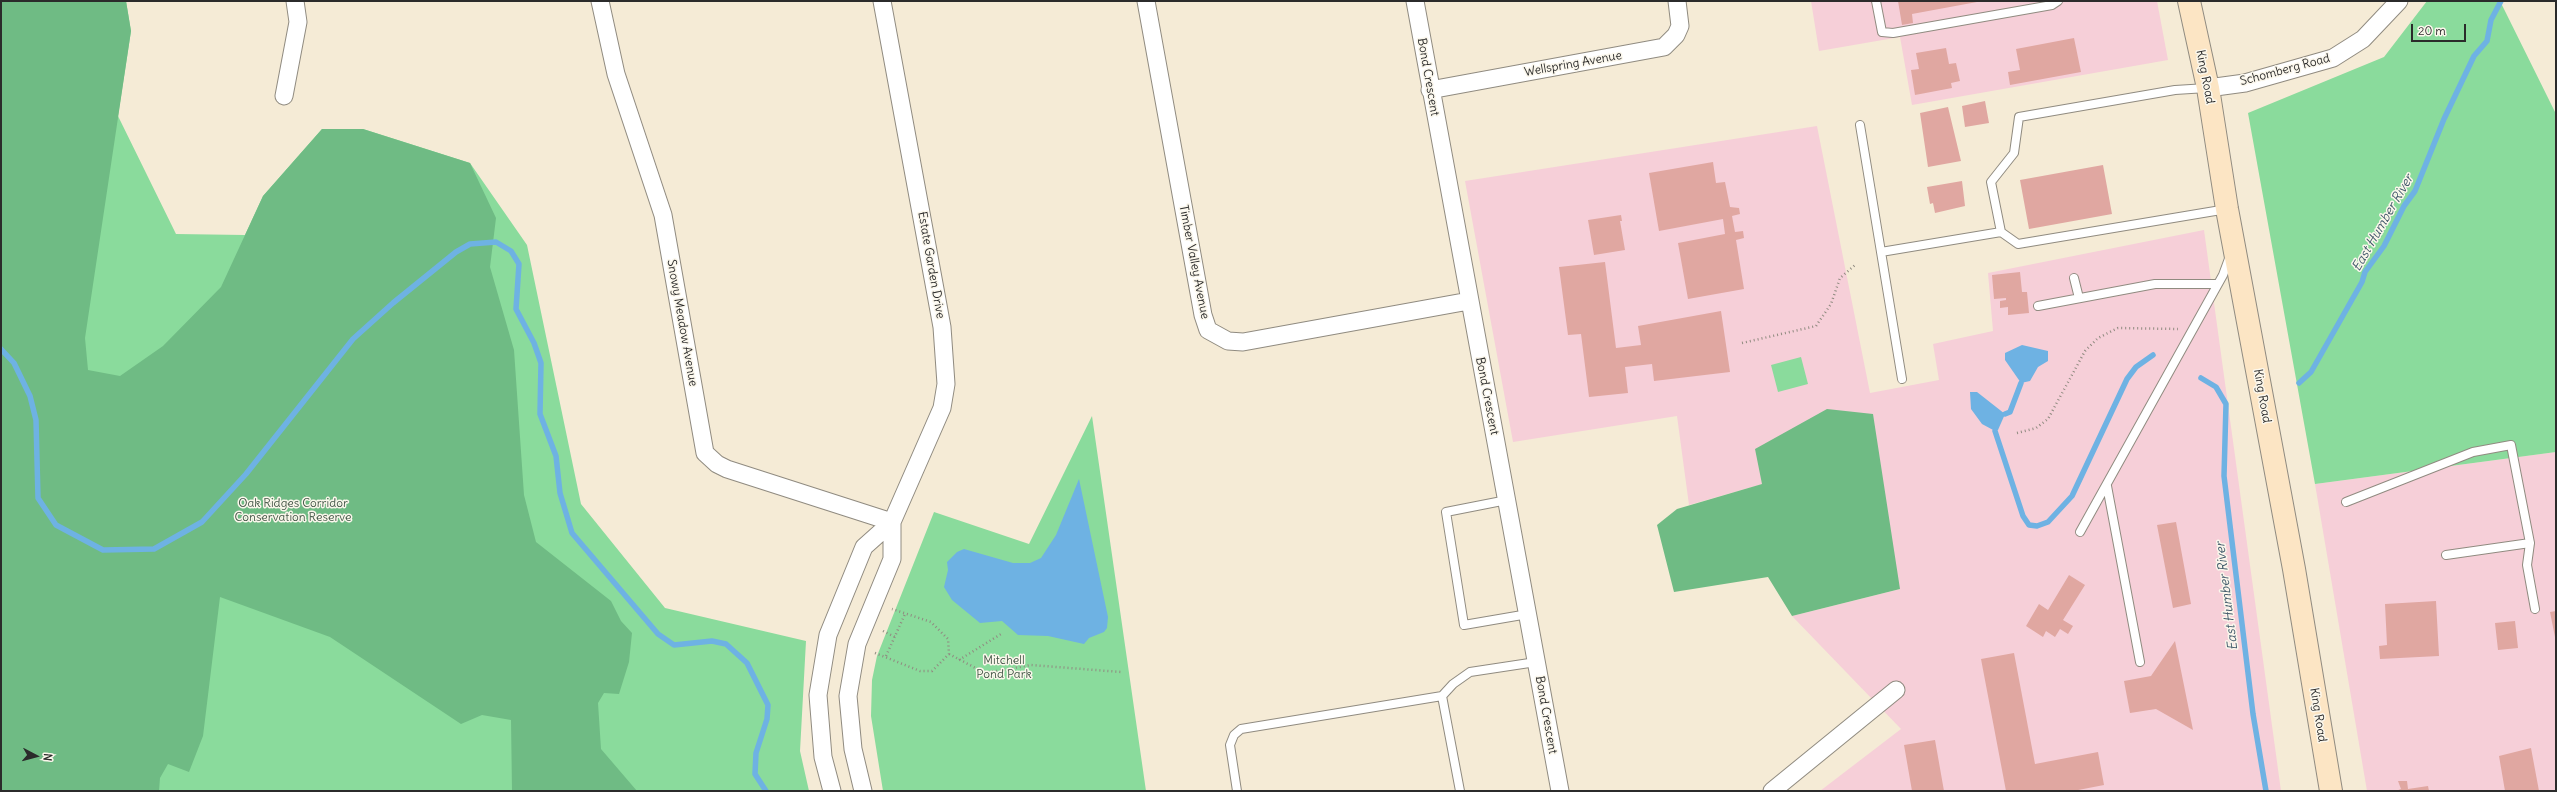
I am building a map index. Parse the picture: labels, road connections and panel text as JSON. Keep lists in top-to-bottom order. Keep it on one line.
{"streets":{"main road":["King Road"],"street":["Wellspring Avenue","Schomberg Road","Bond Crescent","Timber Valley Avenue","Estate Garden Drive","Snowy Meadow Avenue"]},"crossings":[["Wellspring Avenue","Bond Crescent"],["Schomberg Road","King Road"],["Bond Crescent","Timber Valley Avenue"],["Estate Garden Drive","Snowy Meadow Avenue"]],"water":["East Humber River"],"parks":["Oak Ridges Corridor Conservation Reserve","Mitchell Pond Park"],"scale_bar":"20 m","north":"right"}
